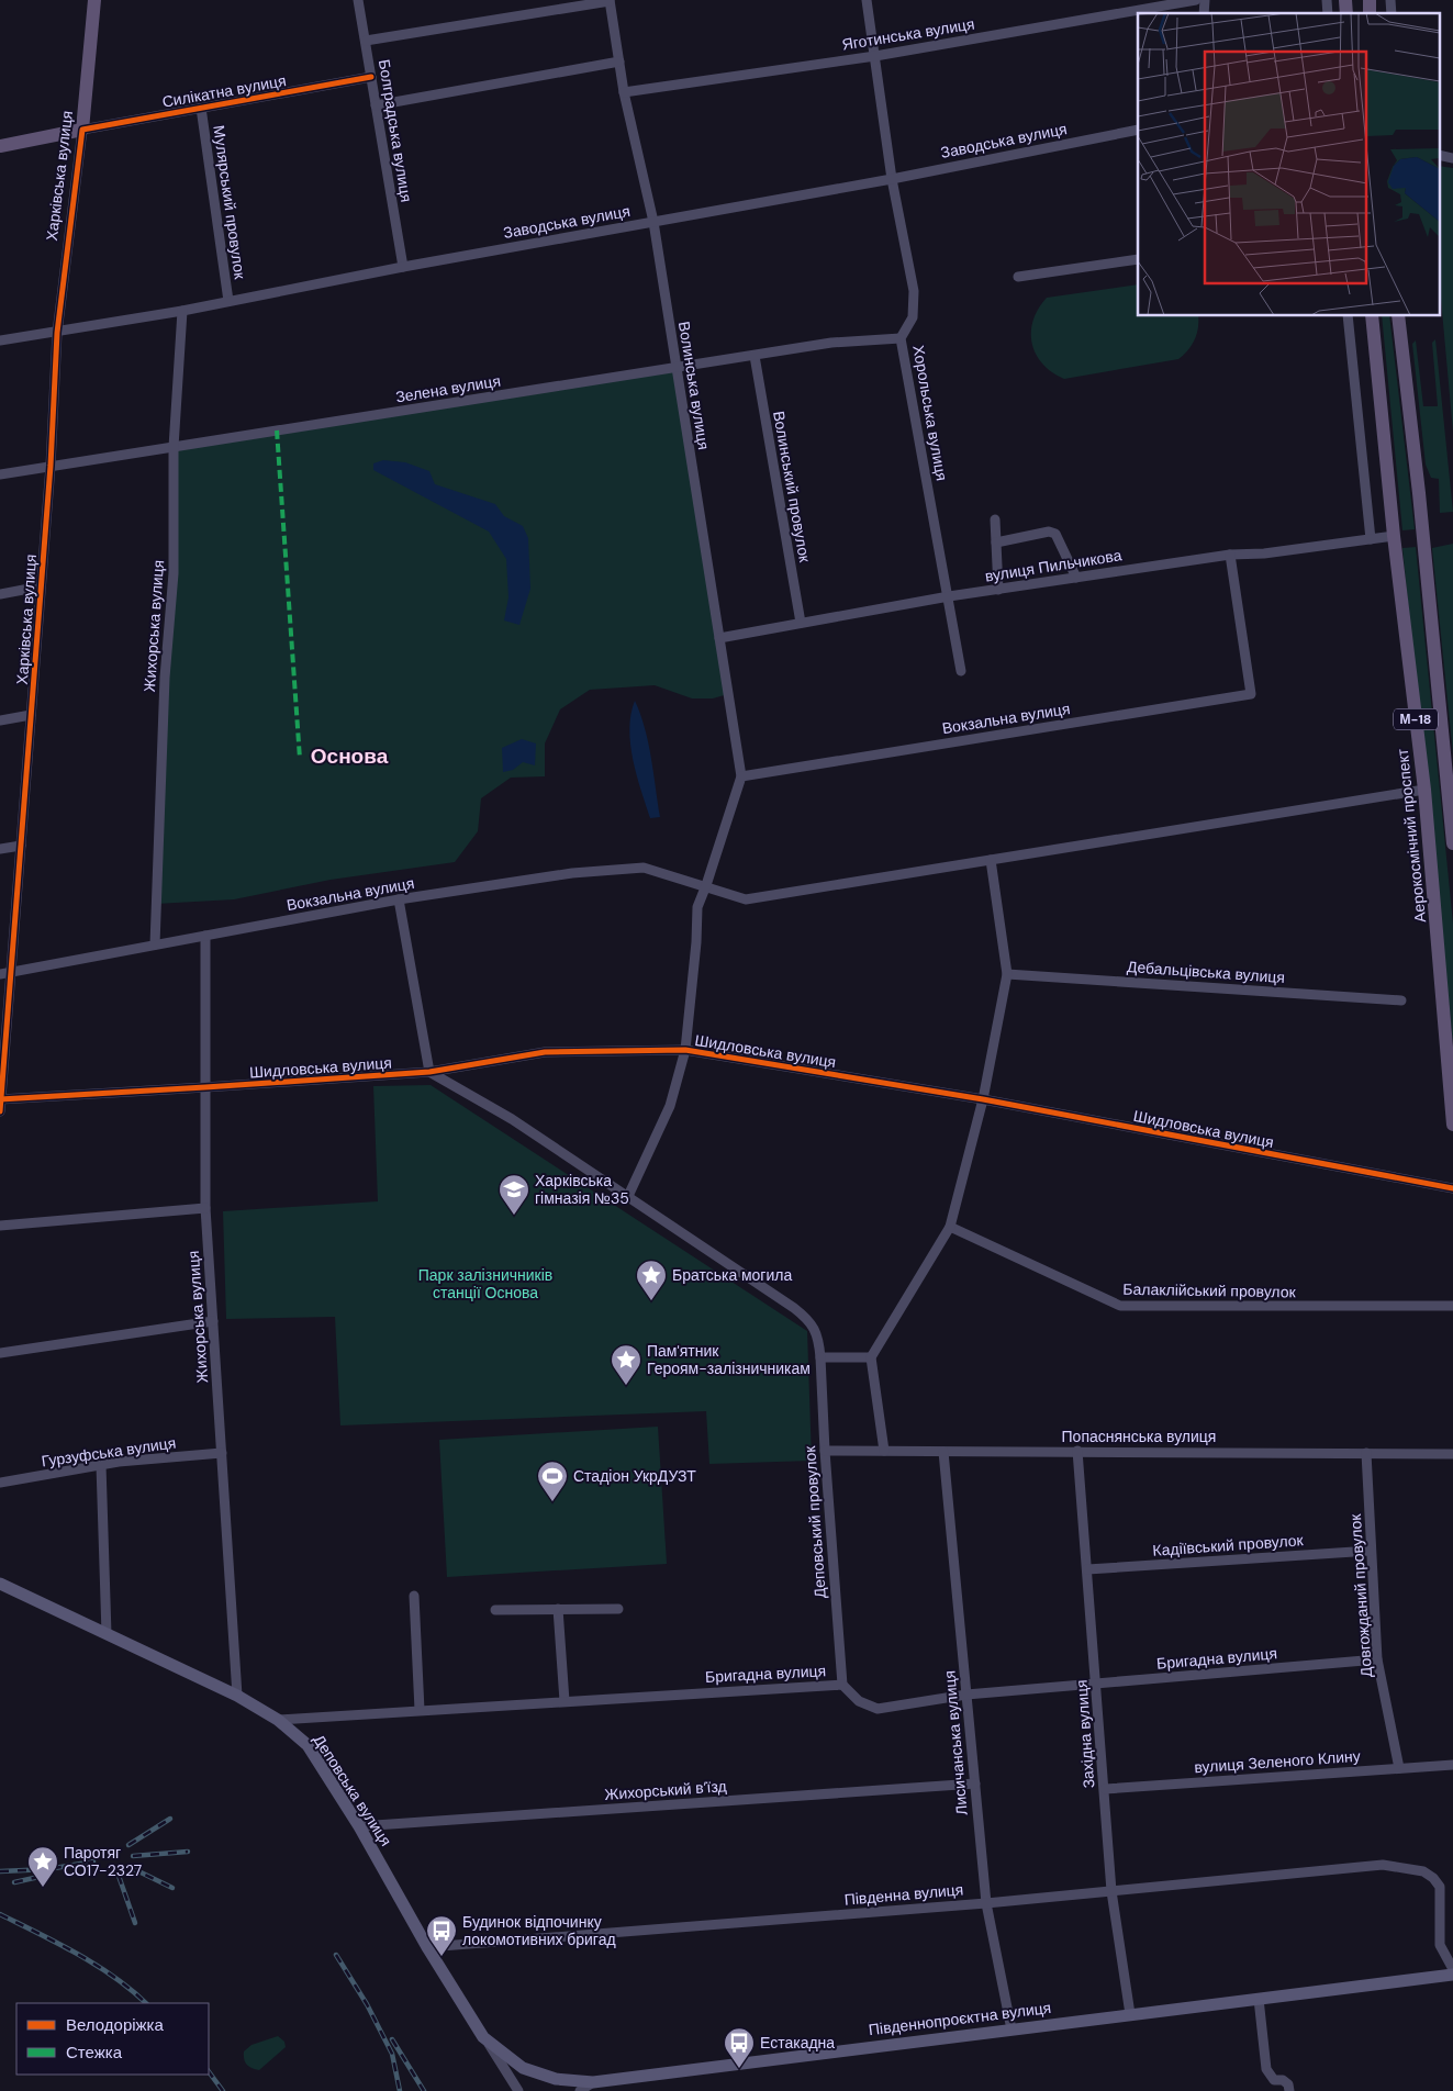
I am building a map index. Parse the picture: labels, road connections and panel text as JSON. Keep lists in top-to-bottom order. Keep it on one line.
{"streets":{"main road":["Силікатна вулиця","Харківська вулиця","М-18","Аерокосмічний проспект","Деповська вулиця","Південнопроєктна вулиця"],"street":["Яготинська вулиця","Болградська вулиця","Заводська вулиця","Мулярський провулок","Волинська вулиця","Зелена вулиця","Хорольська вулиця","Волинський провулок","вулиця Пильчикова","Жихорська вулиця","Вокзальна вулиця","Дебальцівська вулиця","Шидловська вулиця","Балаклійський провулок","Попаснянська вулиця","Гурзуфська вулиця","Деповський провулок","Кадіївський провулок","Довгожданий провулок","Бригадна вулиця","Західна вулиця","Лисичанська вулиця","вулиця Зеленого Клину","Жихорський в’їзд","Південна вулиця"]},"crossings":[["Яготинська вулиця","Волинська вулиця"],["Яготинська вулиця","Хорольська вулиця"],["Силікатна вулиця","Болградська вулиця"],["Силікатна вулиця","Харківська вулиця"],["Силікатна вулиця","Мулярський провулок"],["Болградська вулиця","Заводська вулиця"],["Заводська вулиця","Харківська вулиця"],["Заводська вулиця","Мулярський провулок"],["Заводська вулиця","Волинська вулиця"],["Заводська вулиця","Хорольська вулиця"],["Заводська вулиця","Жихорська вулиця"],["Харківська вулиця","Зелена вулиця"],["Харківська вулиця","Вокзальна вулиця"],["Харківська вулиця","Шидловська вулиця"],["Волинська вулиця","Зелена вулиця"],["Волинська вулиця","вулиця Пильчикова"],["Волинська вулиця","Вокзальна вулиця"],["Зелена вулиця","Хорольська вулиця"],["Зелена вулиця","Волинський провулок"],["Зелена вулиця","Жихорська вулиця"],["Хорольська вулиця","вулиця Пильчикова"],["Волинський провулок","вулиця Пильчикова"],["вулиця Пильчикова","Вокзальна вулиця"],["вулиця Пильчикова","Аерокосмічний проспект"],["Жихорська вулиця","Вокзальна вулиця"],["Жихорська вулиця","Шидловська вулиця"],["Жихорська вулиця","Гурзуфська вулиця"],["Жихорська вулиця","Деповська вулиця"],["Вокзальна вулиця","Аерокосмічний проспект"],["Шидловська вулиця","Деповський провулок"],["Попаснянська вулиця","Деповський провулок"],["Попаснянська вулиця","Довгожданий провулок"],["Попаснянська вулиця","Західна вулиця"],["Попаснянська вулиця","Лисичанська вулиця"],["Деповський провулок","Бригадна вулиця"],["Кадіївський провулок","Довгожданий провулок"],["Кадіївський провулок","Західна вулиця"],["Довгожданий провулок","Бригадна вулиця"],["Довгожданий провулок","вулиця Зеленого Клину"],["Бригадна вулиця","Західна вулиця"],["Бригадна вулиця","Лисичанська вулиця"],["Бригадна вулиця","Деповська вулиця"],["Західна вулиця","вулиця Зеленого Клину"],["Західна вулиця","Південна вулиця"],["Західна вулиця","Південнопроєктна вулиця"],["Лисичанська вулиця","Жихорський в’їзд"],["Лисичанська вулиця","Південна вулиця"],["Лисичанська вулиця","Південнопроєктна вулиця"],["Деповська вулиця","Жихорський в’їзд"],["Деповська вулиця","Південна вулиця"],["Деповська вулиця","Південнопроєктна вулиця"]],"districts":["Основа"],"parks":["Парк залізничників станції Основа"],"places":{"school or university":["Харківська гімназія №35"],"place":["Братська могила","Пам'ятник Героям-залізничникам","Паротяг СО17-2327"],"sports":["Стадіон УкрДУЗТ"],"bus stop":["Будинок відпочинку локомотивних бригад","Естакадна"]},"legend":["Велодоріжка","Стежка"]}
